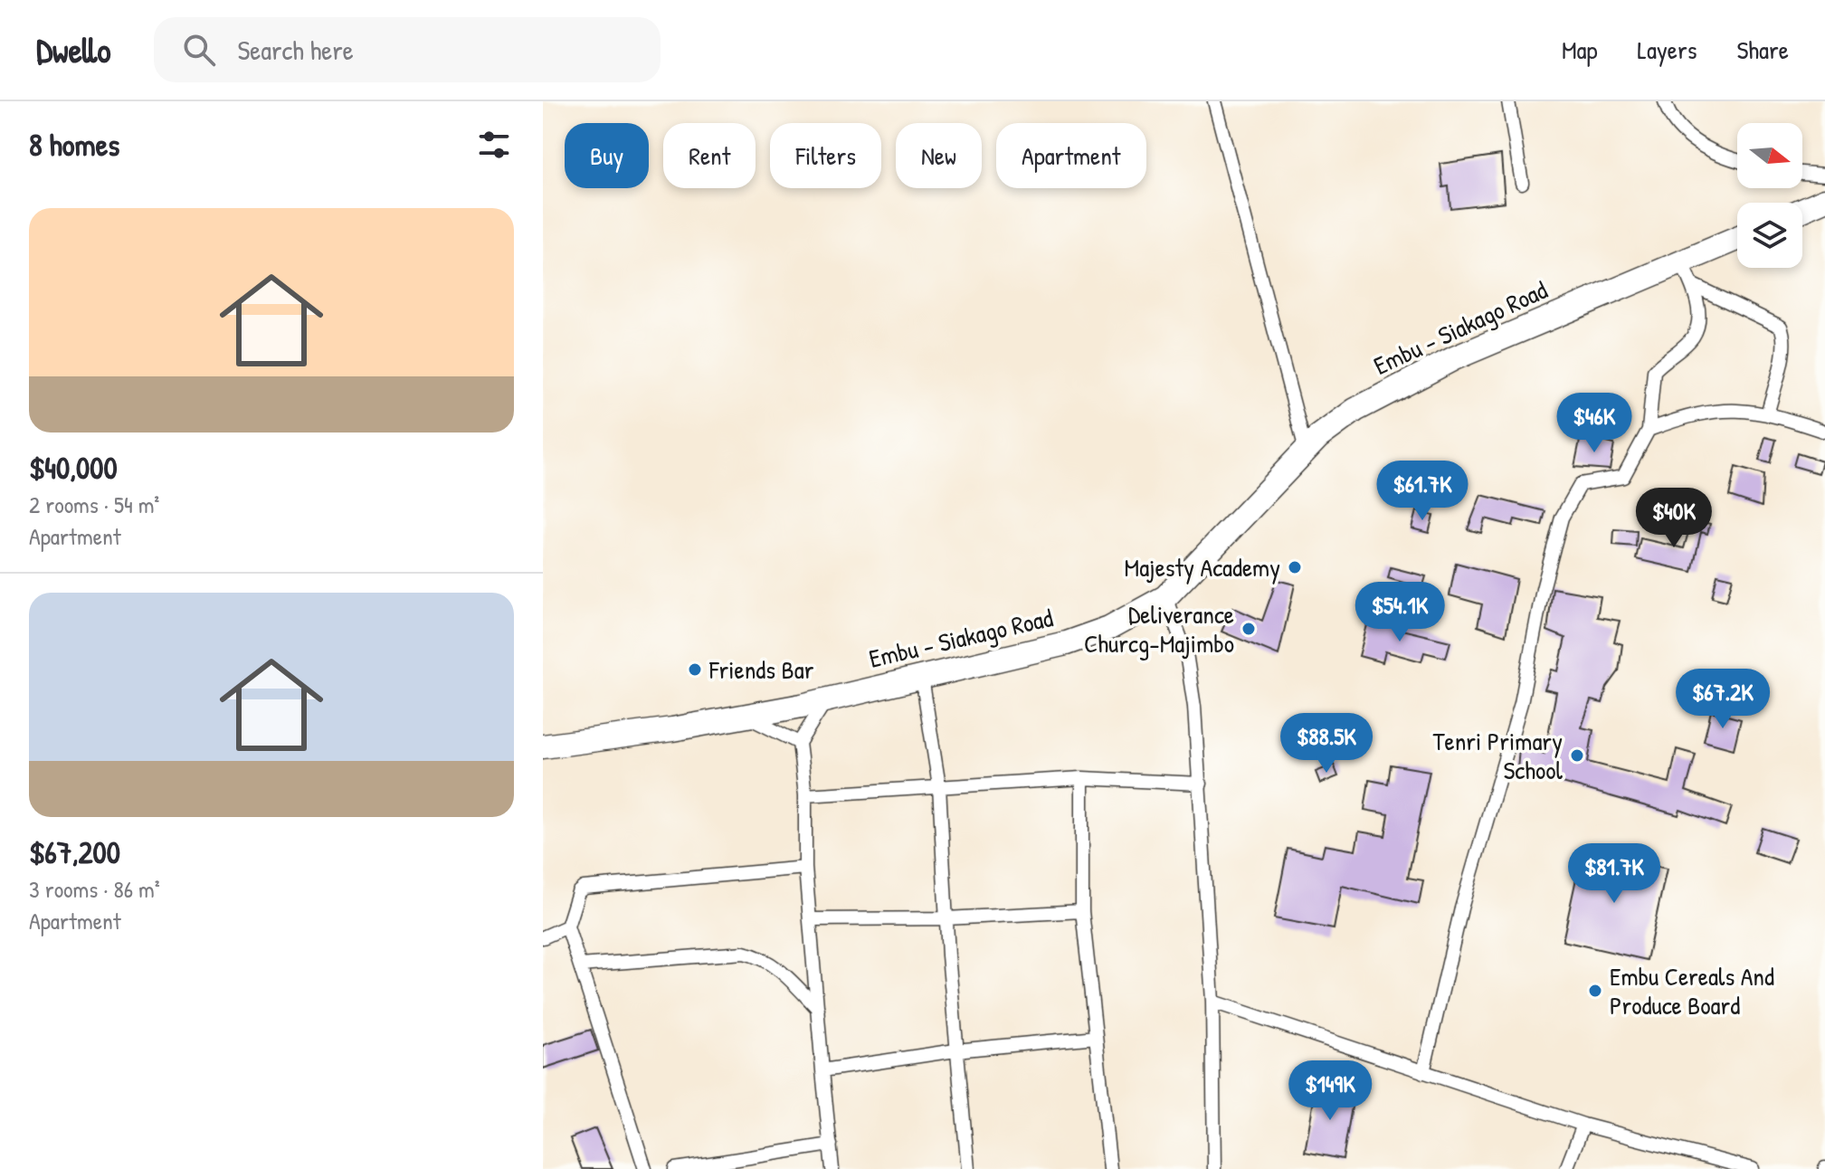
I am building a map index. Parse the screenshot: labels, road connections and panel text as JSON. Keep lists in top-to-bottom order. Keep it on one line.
{"streets":{"highway":["Embu - Siakago Road"]},"places":["Majesty Academy","Deliverance Churcg-Majimbo","Friends Bar","Tenri Primary School","Embu Cereals And Produce Board"],"north":"right","page":{"header":"Dwello","search":"Search here","nav":["Map","Layers","Share"],"heading":"8 homes","chip":["Buy","Rent","Filters","New","Apartment"],"list":[{"name":"$40,000","note":"2 rooms · 54 m² · Apartment"},{"name":"$67,200","note":"3 rooms · 86 m² · Apartment"}],"price":["$46K","$61.7K","$40K","$54.1K","$67.2K","$88.5K","$81.7K","$149K"]}}
